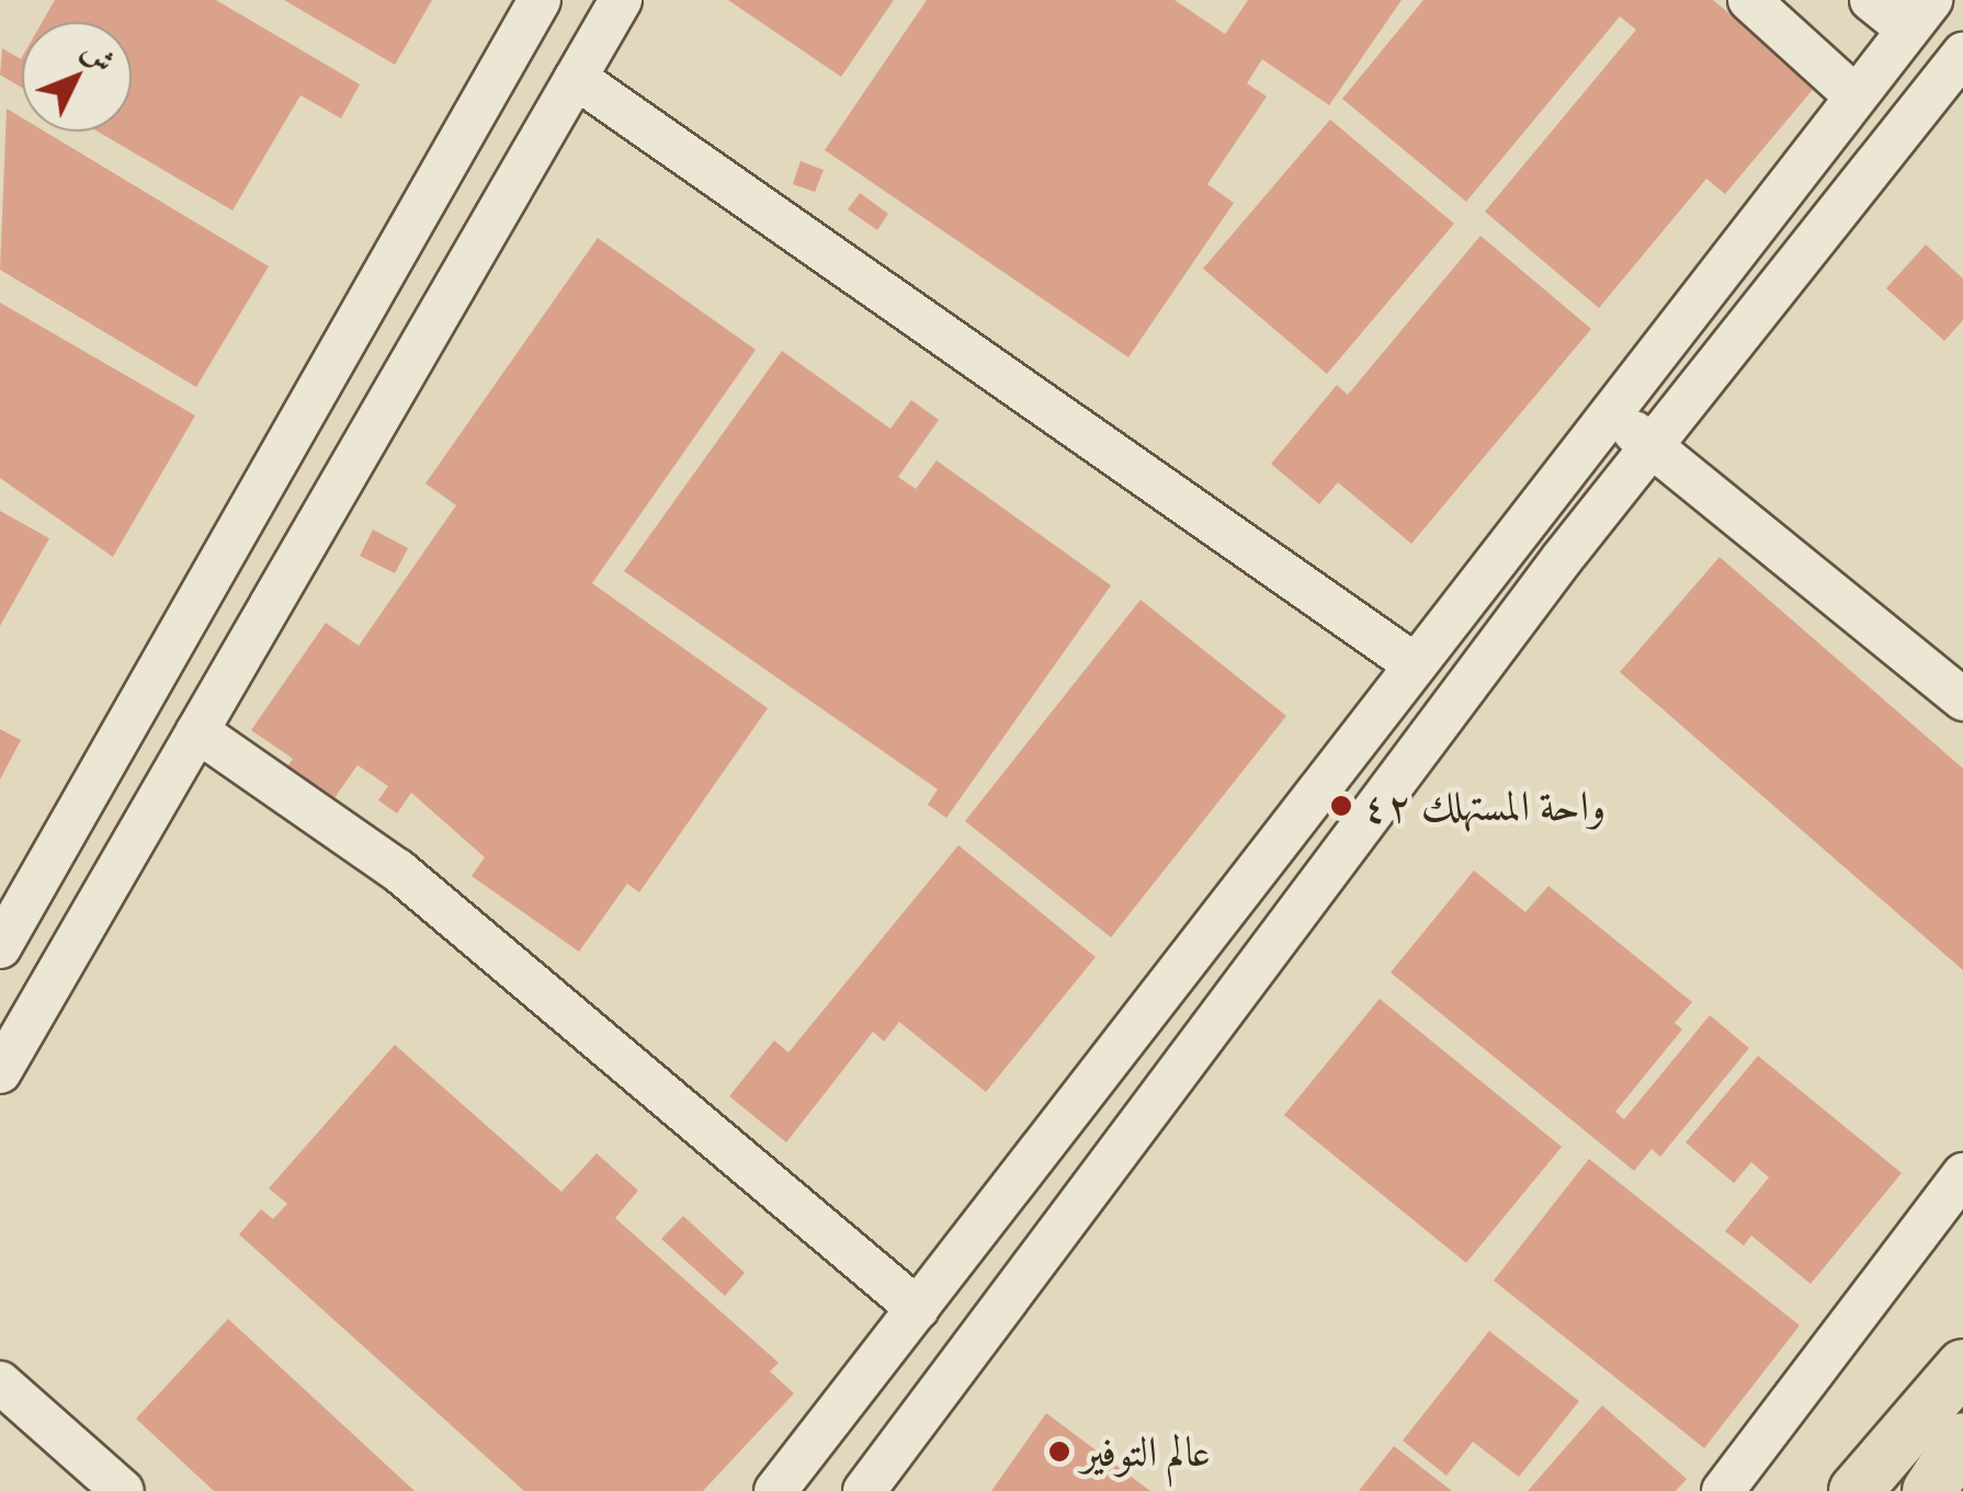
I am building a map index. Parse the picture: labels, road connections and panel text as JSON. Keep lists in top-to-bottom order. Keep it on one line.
{"places":["واحة المستهلك ٤٢","عالم التوفير"],"north":"top right"}
